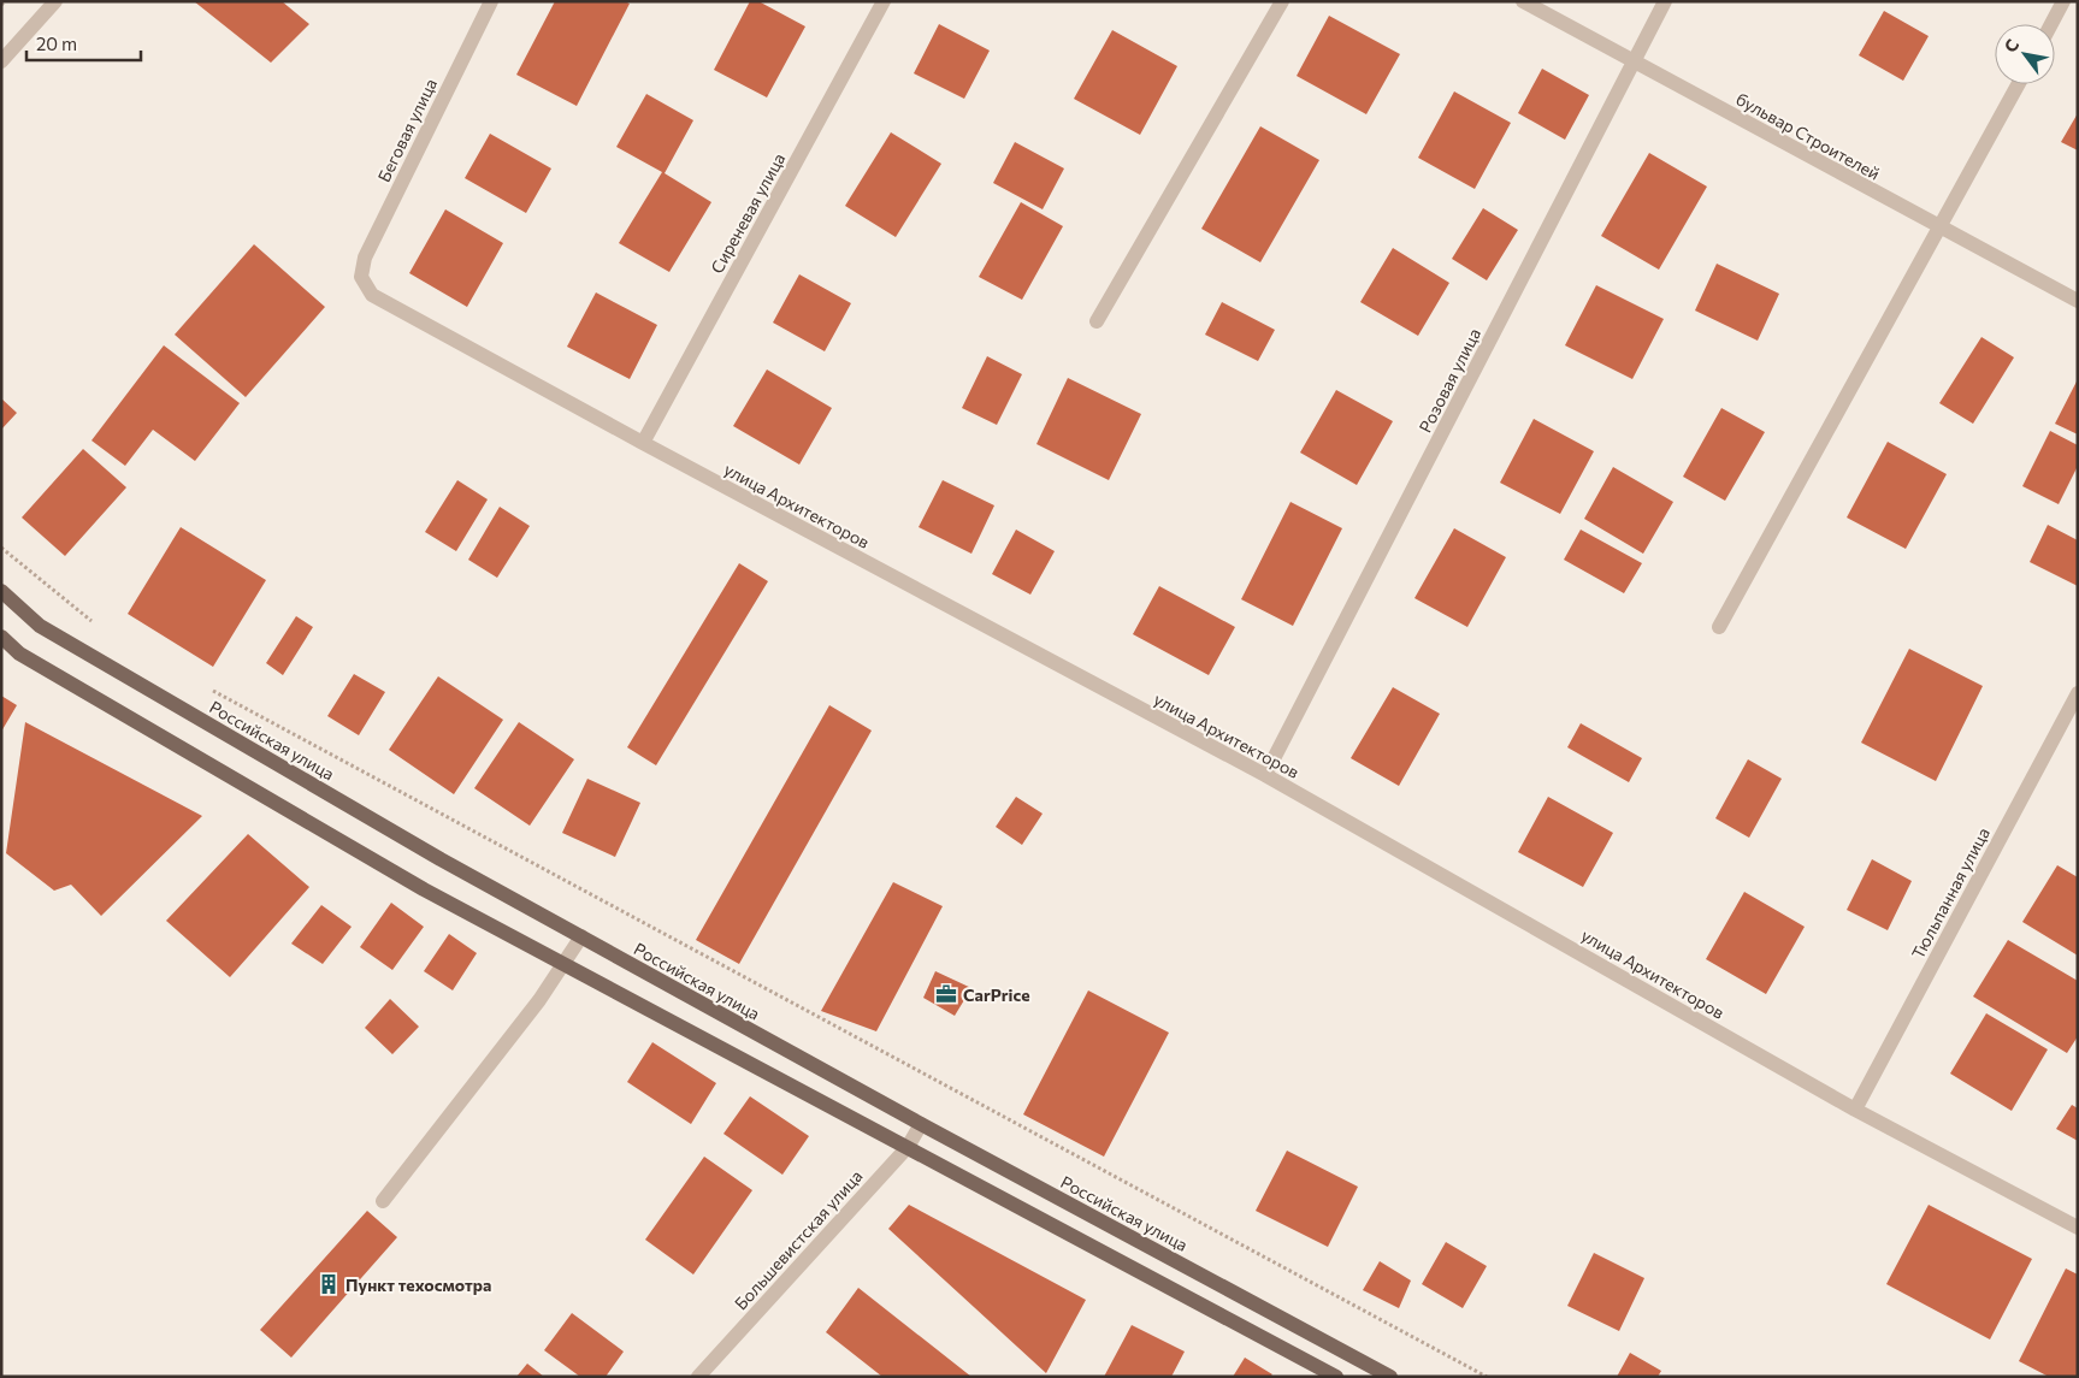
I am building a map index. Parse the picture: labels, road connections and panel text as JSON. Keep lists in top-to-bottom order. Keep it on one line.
{"streets":{"main road":["Российская улица"],"street":["Беговая улица","бульвар Строителей","Сиреневая улица","Розовая улица","улица Архитекторов","Тюльпанная улица","Большевистская улица"]},"crossings":[["Беговая улица","улица Архитекторов"],["бульвар Строителей","Розовая улица"],["Сиреневая улица","улица Архитекторов"],["Розовая улица","улица Архитекторов"],["улица Архитекторов","Тюльпанная улица"],["Российская улица","Большевистская улица"]],"places":{"office":["CarPrice"],"building":["Пункт техосмотра"]},"scale_bar":"20 m","north":"top left"}
